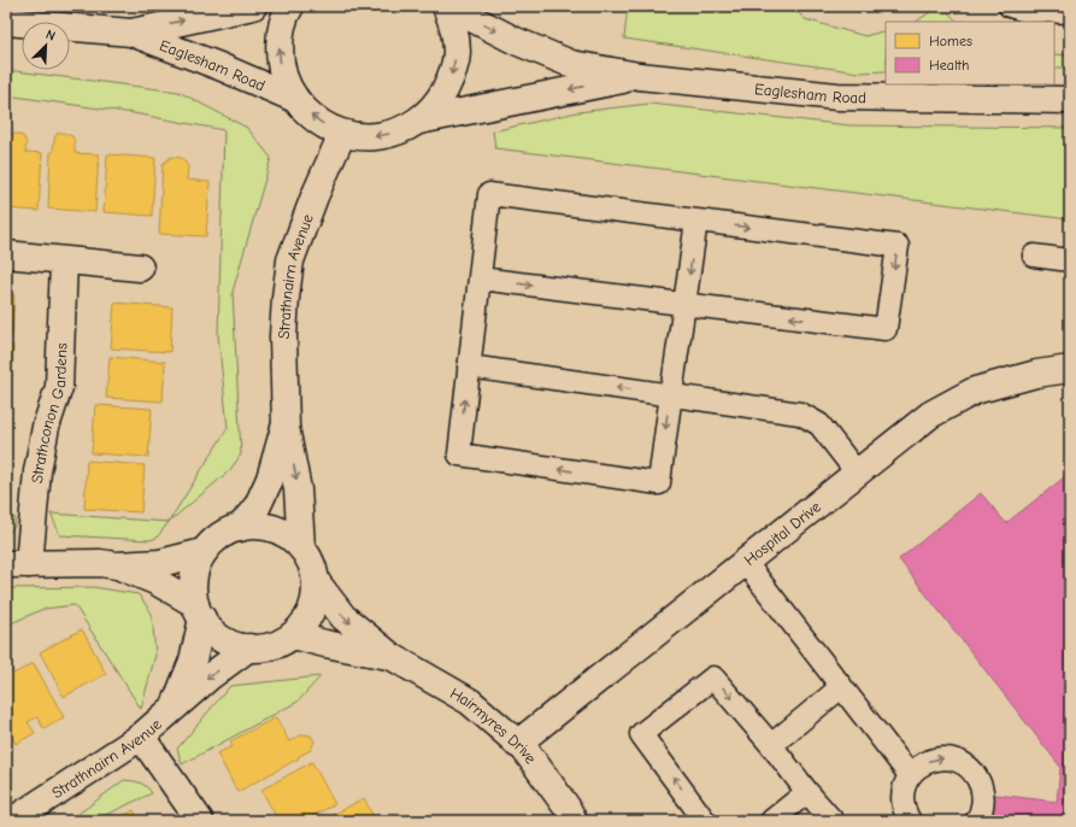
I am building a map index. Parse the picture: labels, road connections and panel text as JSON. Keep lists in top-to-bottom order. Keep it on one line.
{"streets":{"street":["Eaglesham Road","Strathnairn Avenue","Strathconon Gardens","Hospital Drive","Hairmyres Drive"]},"crossings":[["Strathnairn Avenue","Hairmyres Drive"],["Hospital Drive","Hairmyres Drive"]],"legend":["Homes","Health"],"north":"top right"}
